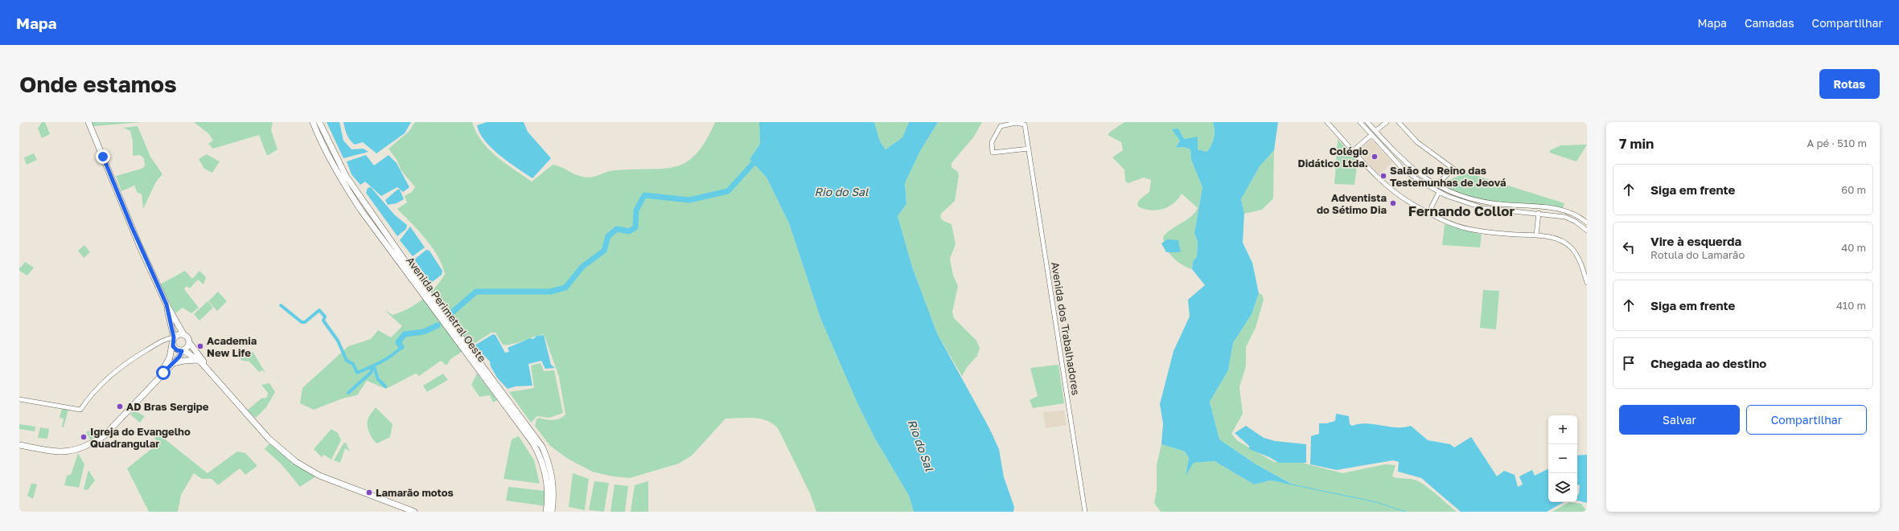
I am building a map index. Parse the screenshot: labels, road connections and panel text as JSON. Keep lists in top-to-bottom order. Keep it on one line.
{"streets":{"main road":["Avenida Perimetral Oeste"],"street":["Avenida dos Trabalhadores"]},"districts":["Fernando Collor"],"water":["Rio do Sal"],"places":["Colégio Didático Ltda.","Salão do Reino das Testemunhas de Jeová","Adventista do Sétimo Dia","Academia New Life","AD Bras Sergipe","Igreja do Evangelho Quadrangular","Lamarão motos"],"page":{"header":"Mapa","nav":["Mapa","Camadas","Compartilhar"],"buttons":["Rotas",["Salvar","Compartilhar"]],"title":"Onde estamos","heading":["7 min","A pé · 510 m"],"list":[["Siga em frente","60 m"],["Vire à esquerda","Rotula do Lamarão","40 m"],["Siga em frente","410 m"],"Chegada ao destino"],"map_buttons":["+","−"]}}
